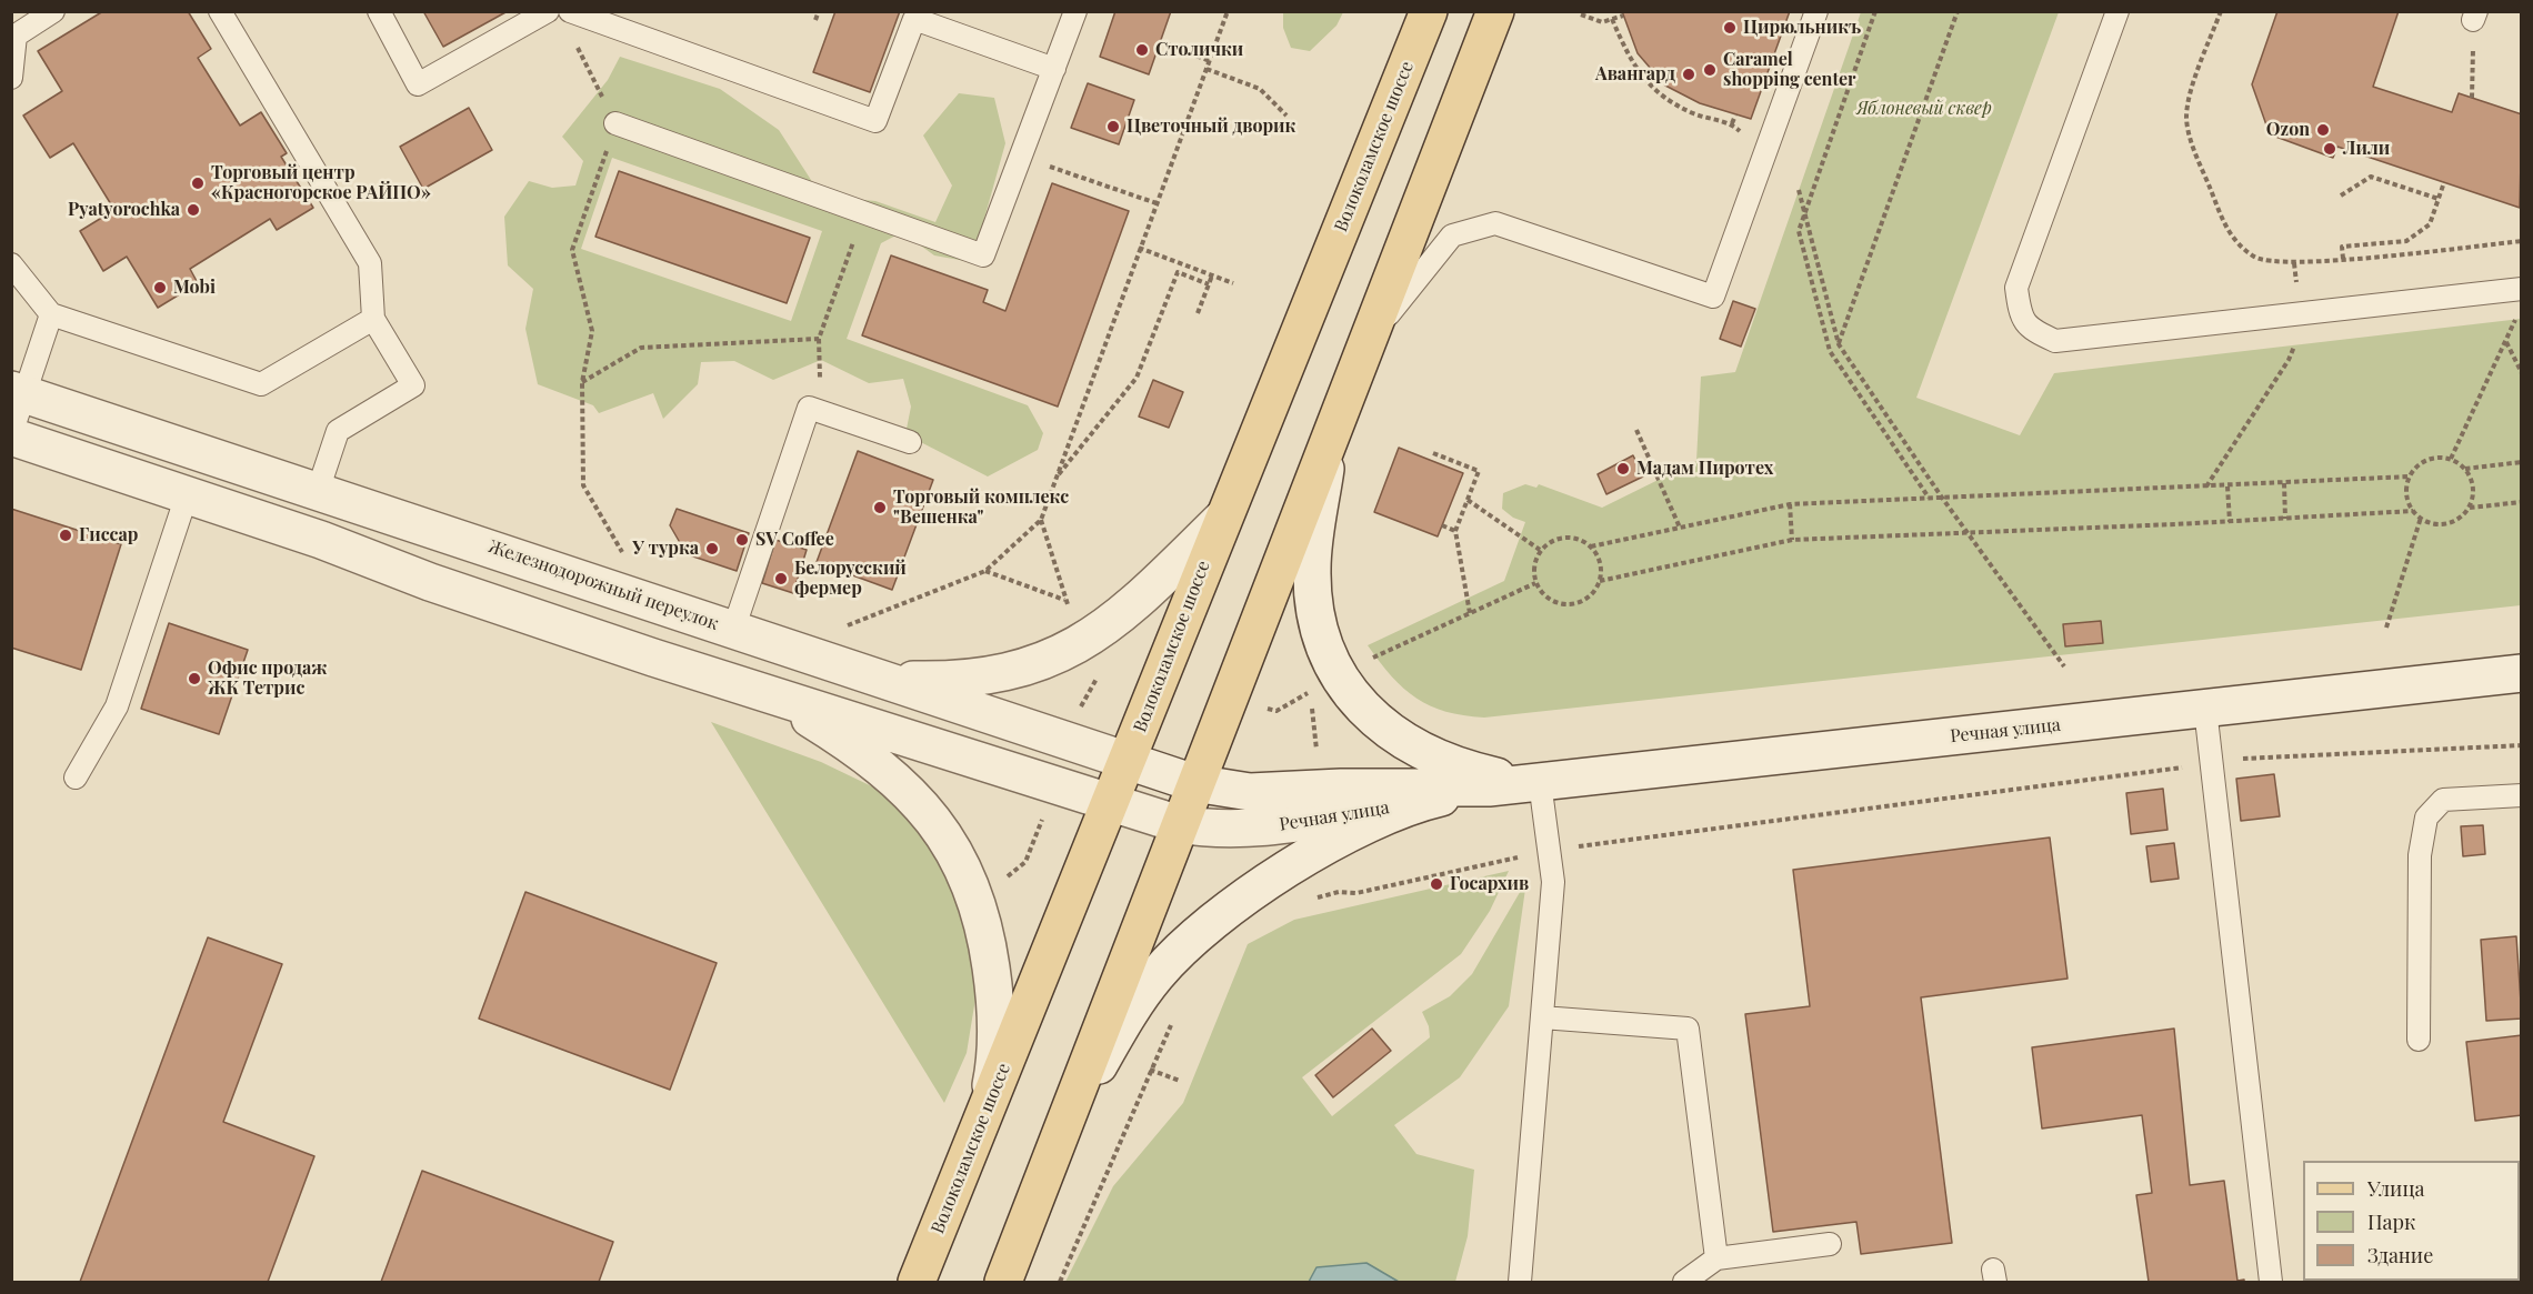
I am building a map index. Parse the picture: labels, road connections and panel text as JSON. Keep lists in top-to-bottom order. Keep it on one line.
{"streets":{"main road":["Волоколамское шоссе"],"street":["Железнодорожный переулок","Речная улица"]},"crossings":[["Волоколамское шоссе","Железнодорожный переулок"],["Железнодорожный переулок","Речная улица"]],"parks":["Яблоневый сквер"],"places":["Цирюльникъ","Столички","Caramel shopping center","Авангард","Цветочный дворик","Ozon","Лили","Торговый центр «Красногорское РАЙПО»","Pyatyorochka","Mobi","Мадам Пиротех","Торговый комплекс \"Вешенка\"","Гиссар","SV Coffee","У турка","Белорусский фермер","Офис продаж ЖК Тетрис","Госархив"],"legend":["Улица","Парк","Здание"]}
